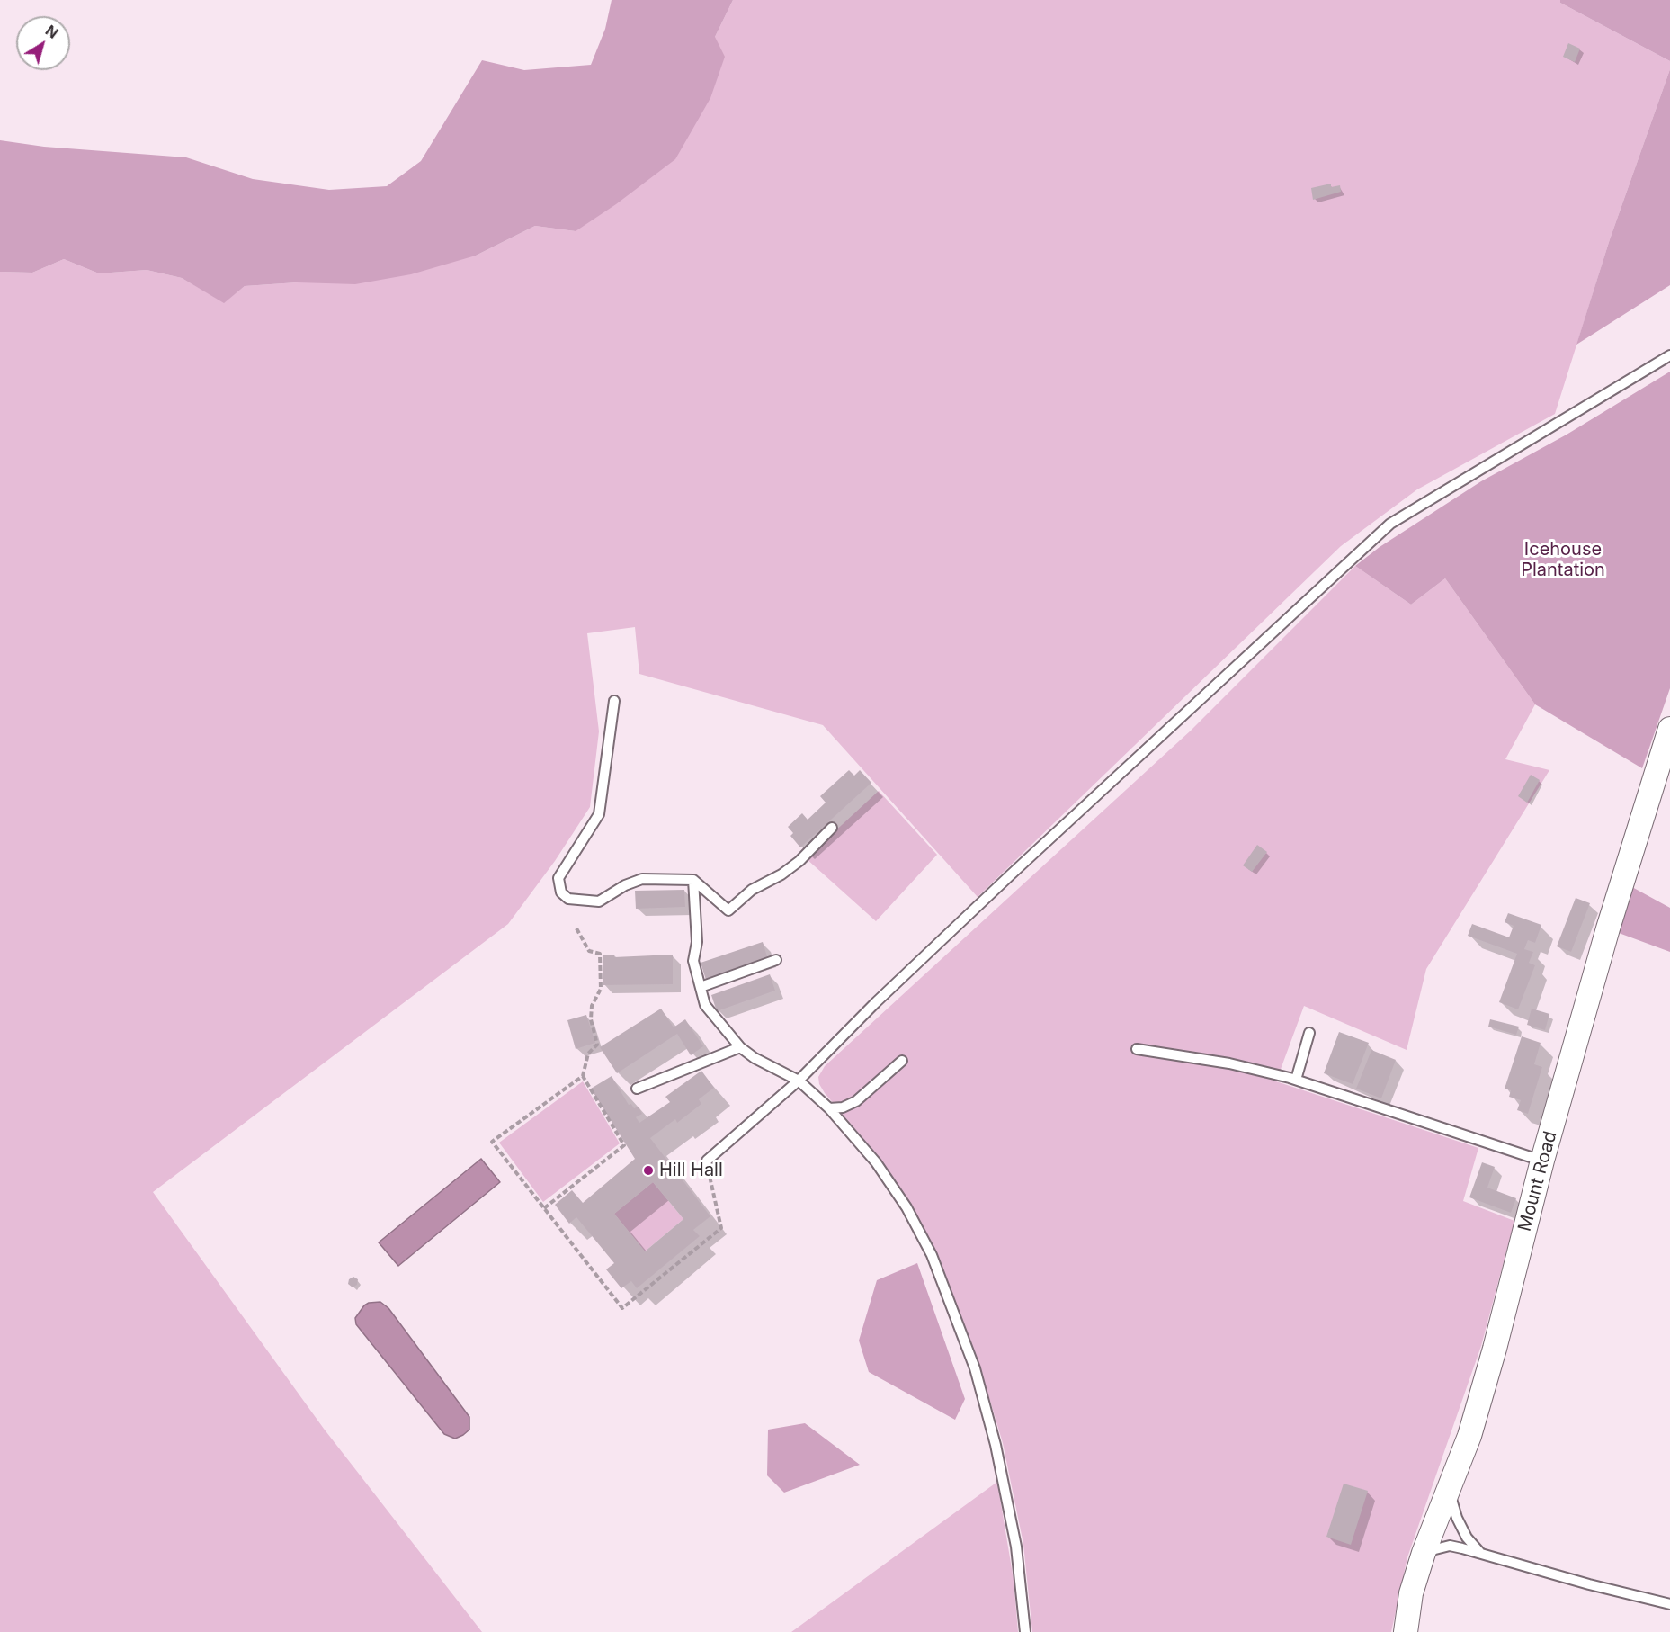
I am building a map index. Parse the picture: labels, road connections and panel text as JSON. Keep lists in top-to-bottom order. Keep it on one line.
{"streets":{"street":["Mount Road"]},"parks":["Icehouse Plantation"],"places":["Hill Hall"],"north":"top right"}
